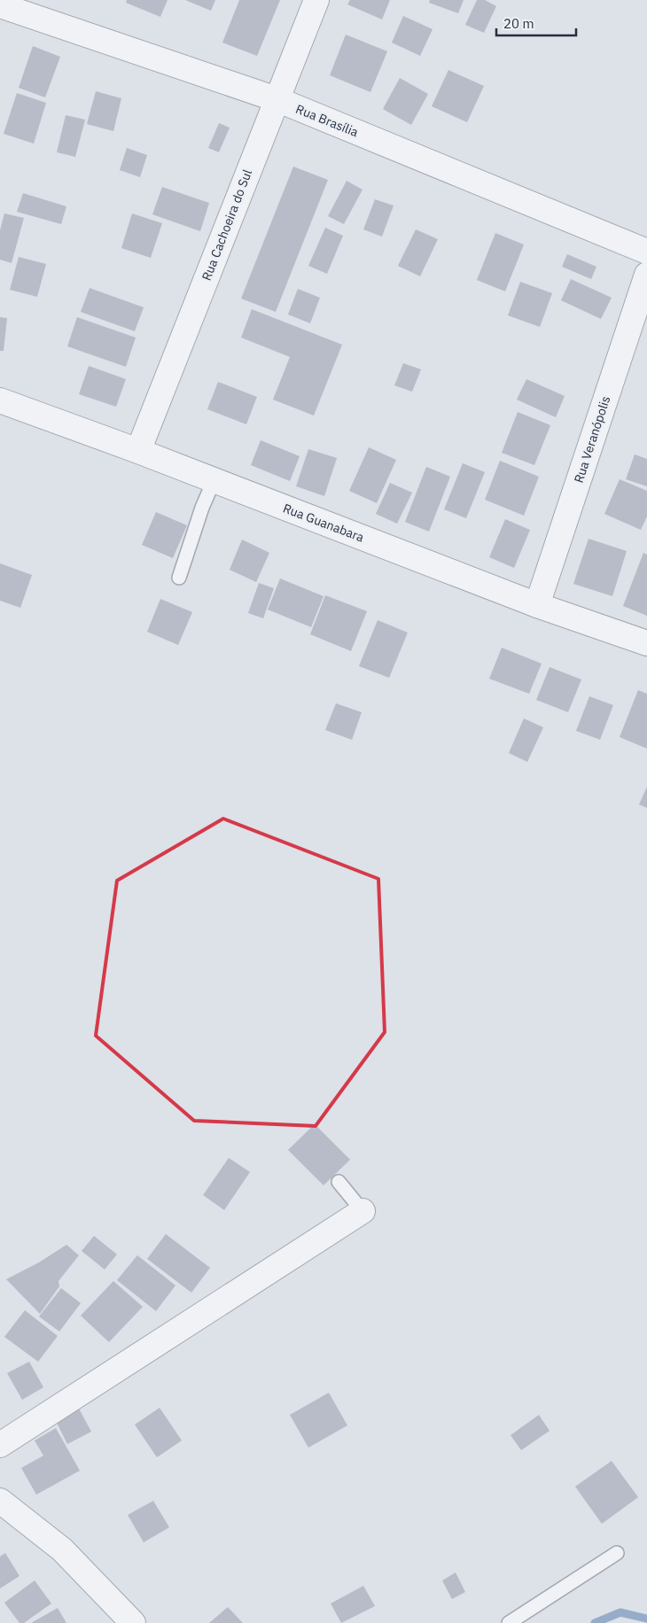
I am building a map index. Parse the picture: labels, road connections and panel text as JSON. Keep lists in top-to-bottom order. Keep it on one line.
{"streets":{"street":["Rua Brasília","Rua Cachoeira do Sul","Rua Veranópolis","Rua Guanabara"]},"crossings":[["Rua Brasília","Rua Cachoeira do Sul"],["Rua Cachoeira do Sul","Rua Guanabara"],["Rua Veranópolis","Rua Guanabara"]],"scale_bar":"20 m"}
